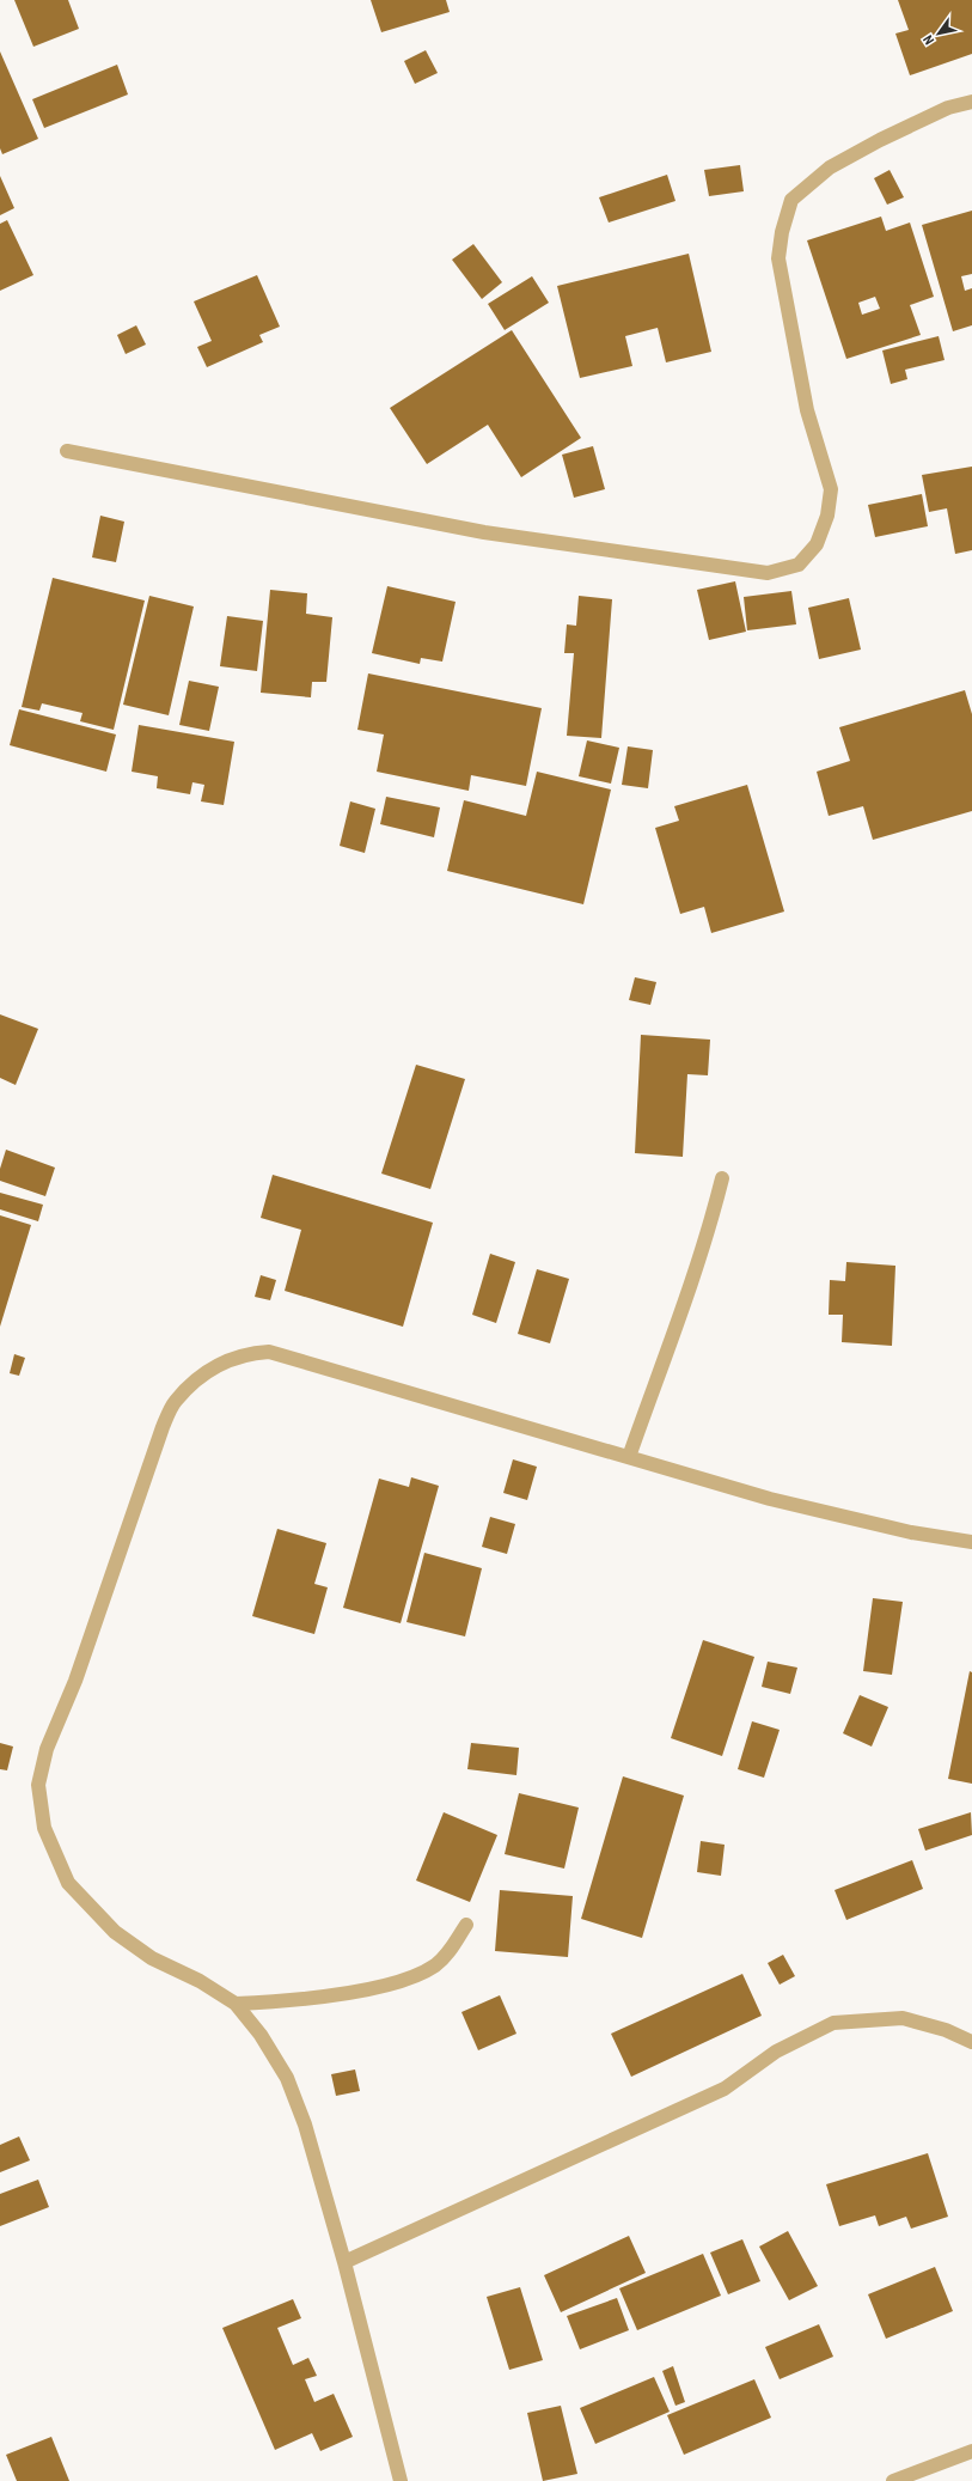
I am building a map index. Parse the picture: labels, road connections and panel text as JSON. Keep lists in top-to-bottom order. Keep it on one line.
{"north":"bottom left"}
